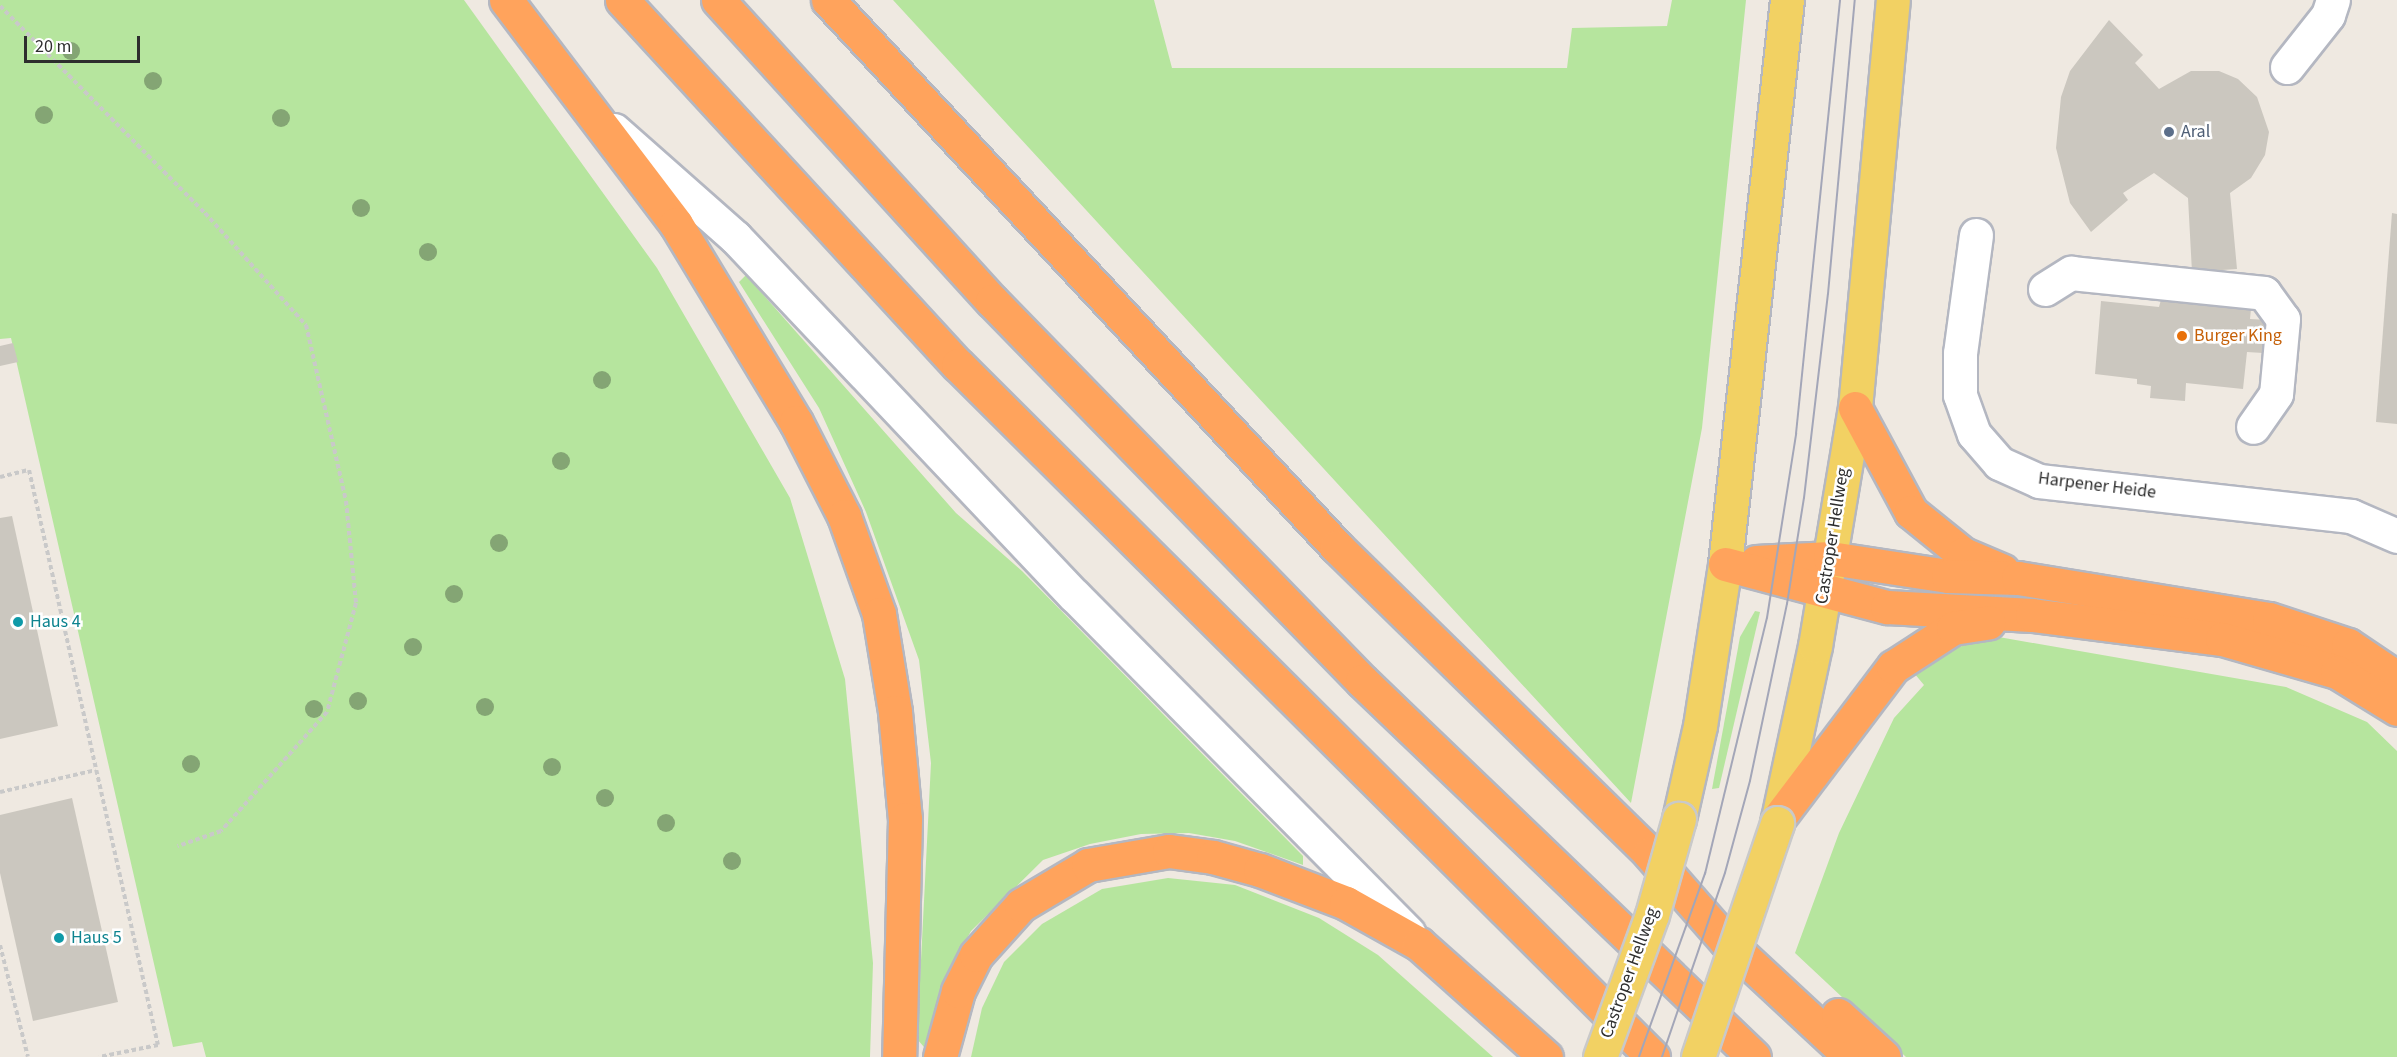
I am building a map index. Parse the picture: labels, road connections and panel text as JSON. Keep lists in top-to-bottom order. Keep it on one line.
{"streets":{"main road":["Castroper Hellweg"],"street":["Harpener Heide"]},"places":["Aral","Burger King","Haus 4","Haus 5"],"scale_bar":"20 m"}
